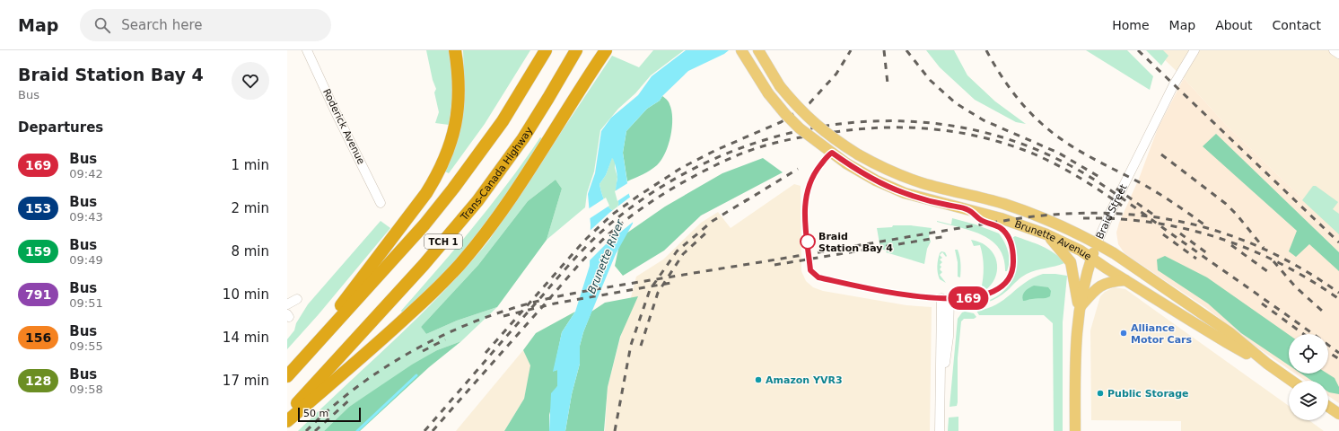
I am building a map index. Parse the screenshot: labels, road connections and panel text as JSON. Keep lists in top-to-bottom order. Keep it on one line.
{"streets":{"highway":["Trans-Canada Highway","TCH 1"],"main road":["Braid Street","Brunette Avenue"],"street":["Roderick Avenue"]},"crossings":[["Braid Street","Brunette Avenue"]],"water":["Brunette River"],"places":["Braid Station Bay 4","Alliance Motor Cars","Amazon YVR3","Public Storage"],"lines":["bus line 169"],"scale_bar":"50 m","page":{"header":"Map","search":"Search here","nav":["Home","Map","About","Contact"],"heading":[["Braid Station Bay 4","Bus"],"Departures"],"on_map":"169","list":[{"mark":"169","name":"Bus","note":"09:42","value":"1 min"},{"mark":"153","name":"Bus","note":"09:43","value":"2 min"},{"mark":"159","name":"Bus","note":"09:49","value":"8 min"},{"mark":"791","name":"Bus","note":"09:51","value":"10 min"},{"mark":"156","name":"Bus","note":"09:55","value":"14 min"},{"mark":"128","name":"Bus","note":"09:58","value":"17 min"}],"scale":"50 m"}}
